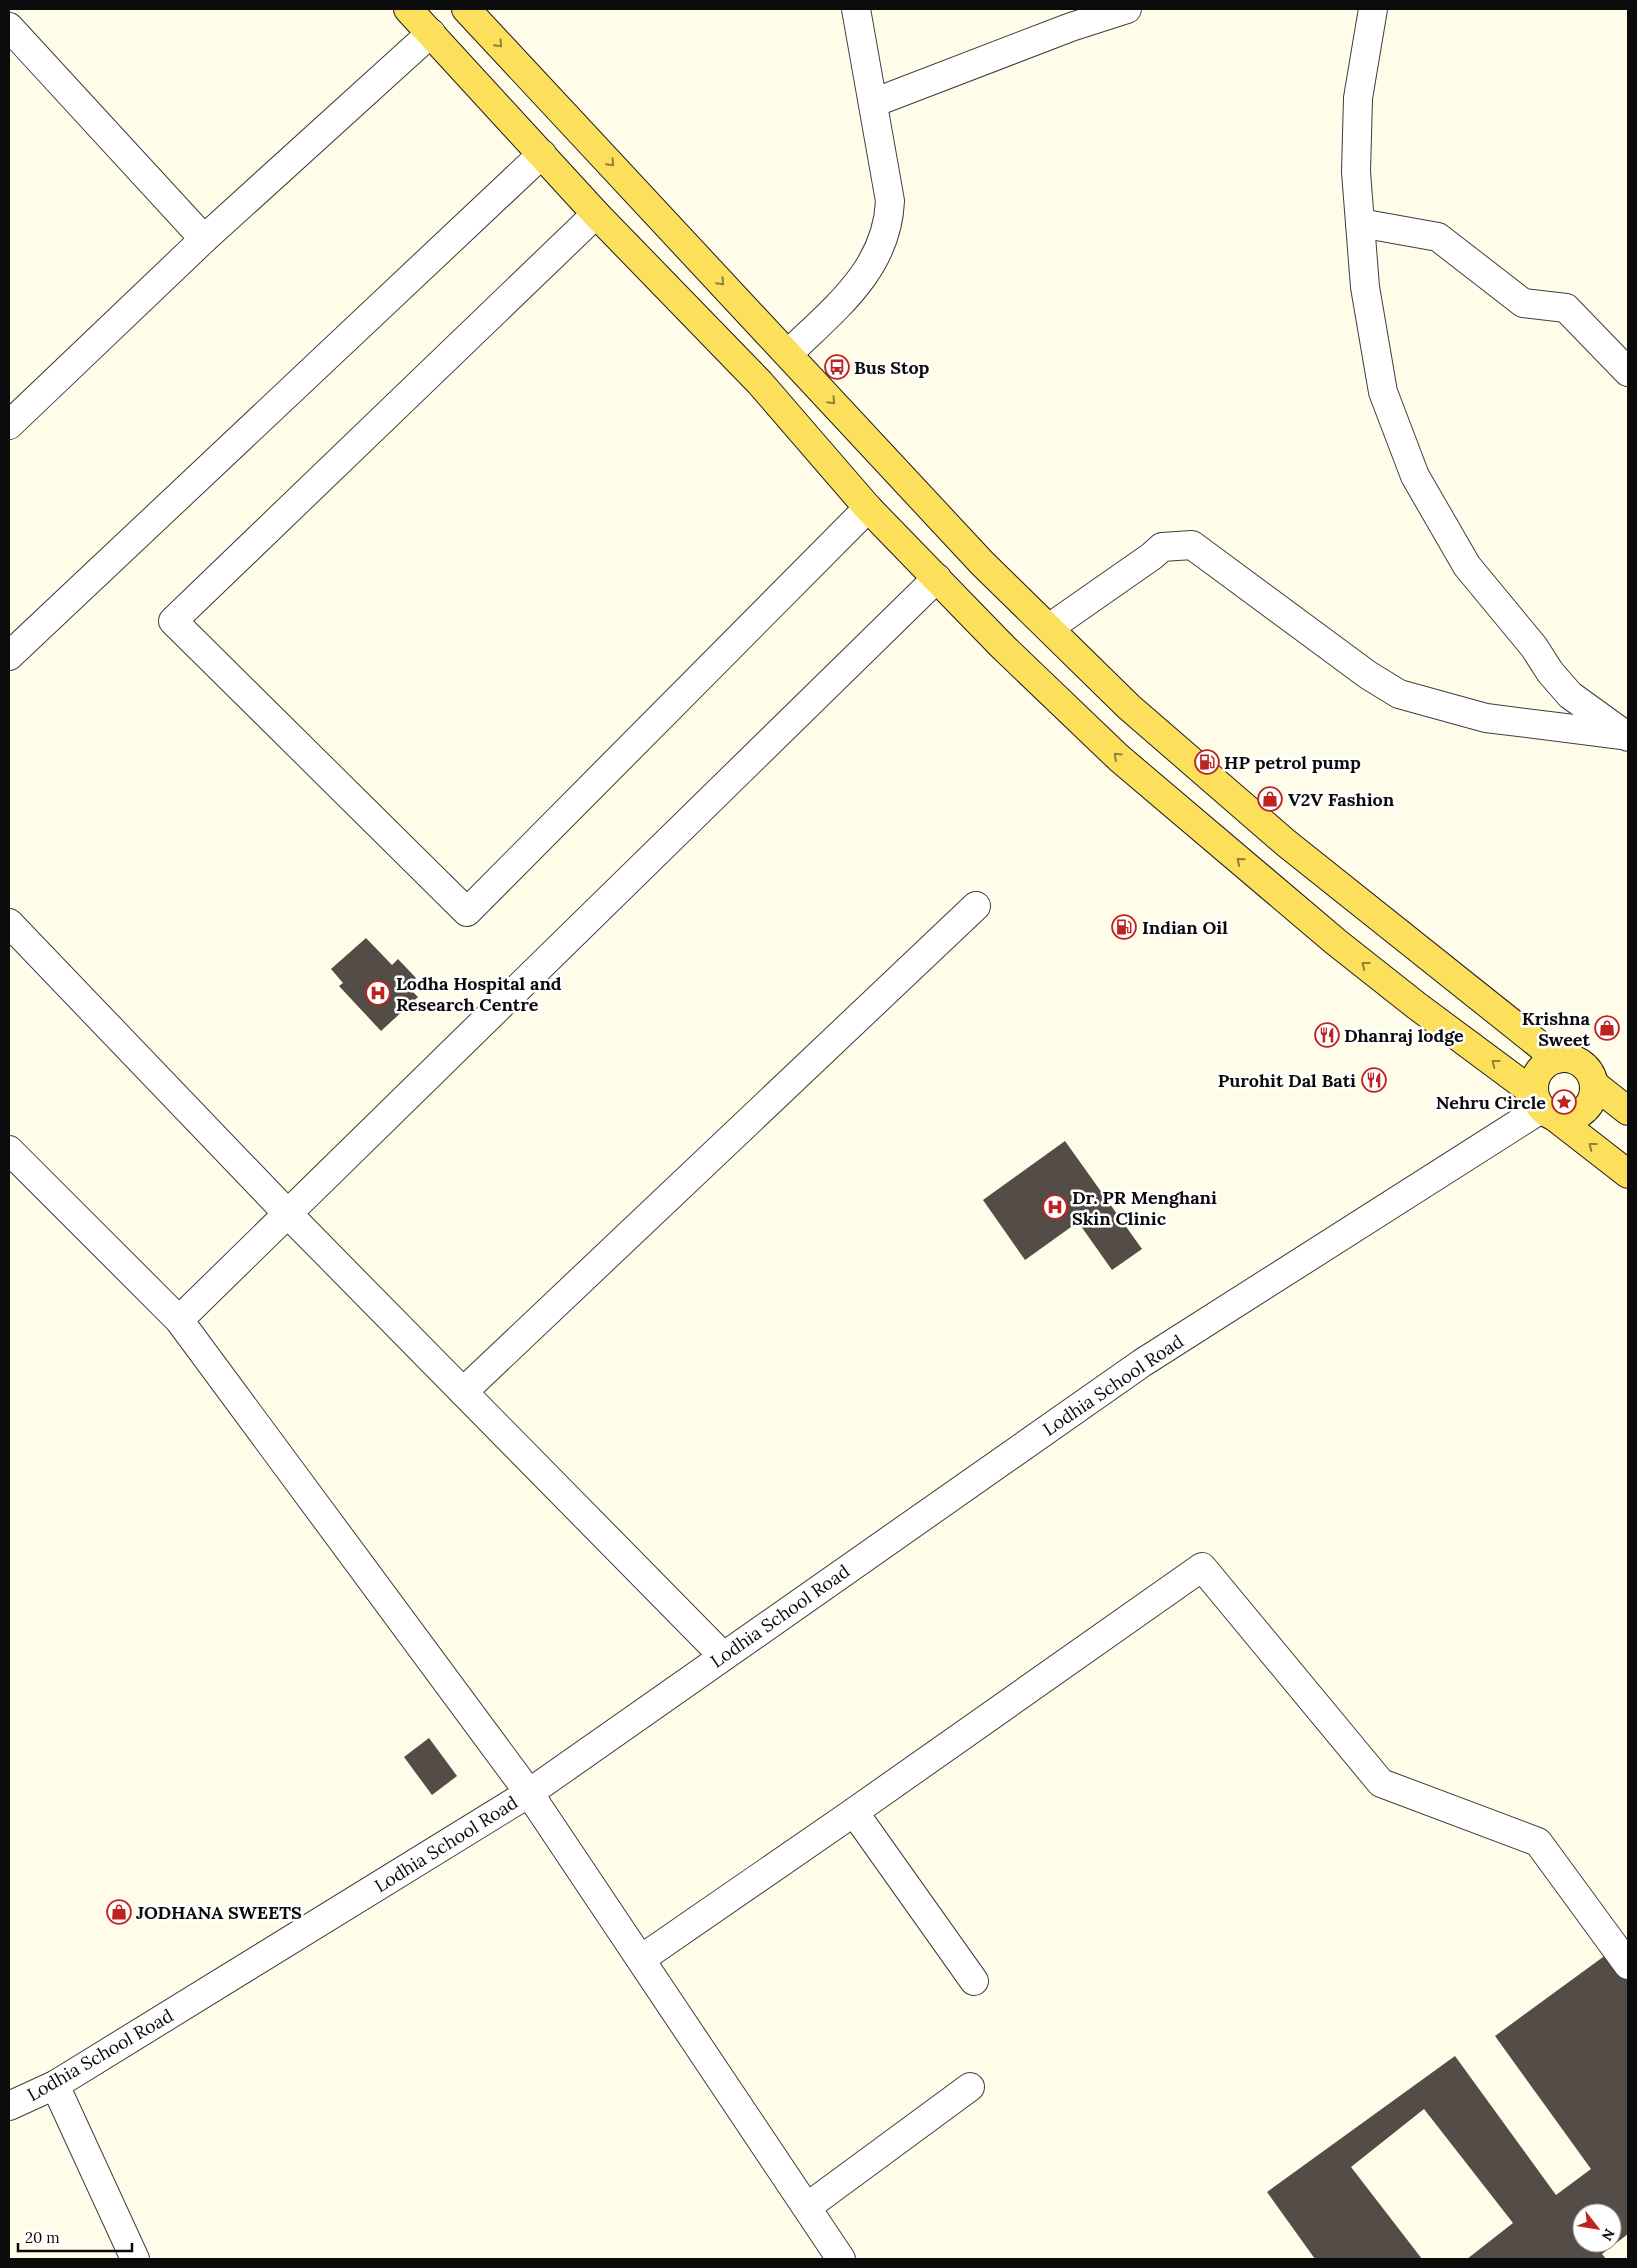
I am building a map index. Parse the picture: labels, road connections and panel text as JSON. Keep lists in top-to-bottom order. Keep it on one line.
{"streets":{"street":["Lodhia School Road"]},"places":{"bus stop":["Bus Stop"],"fuel station":["HP petrol pump","Indian Oil"],"shop":["V2V Fashion","Krishna Sweet","JODHANA SWEETS"],"hospital":["Lodha Hospital and Research Centre","Dr. PR Menghani Skin Clinic"],"restaurant":["Dhanraj lodge","Purohit Dal Bati"],"place":["Nehru Circle"]},"scale_bar":"20 m","north":"bottom right"}
